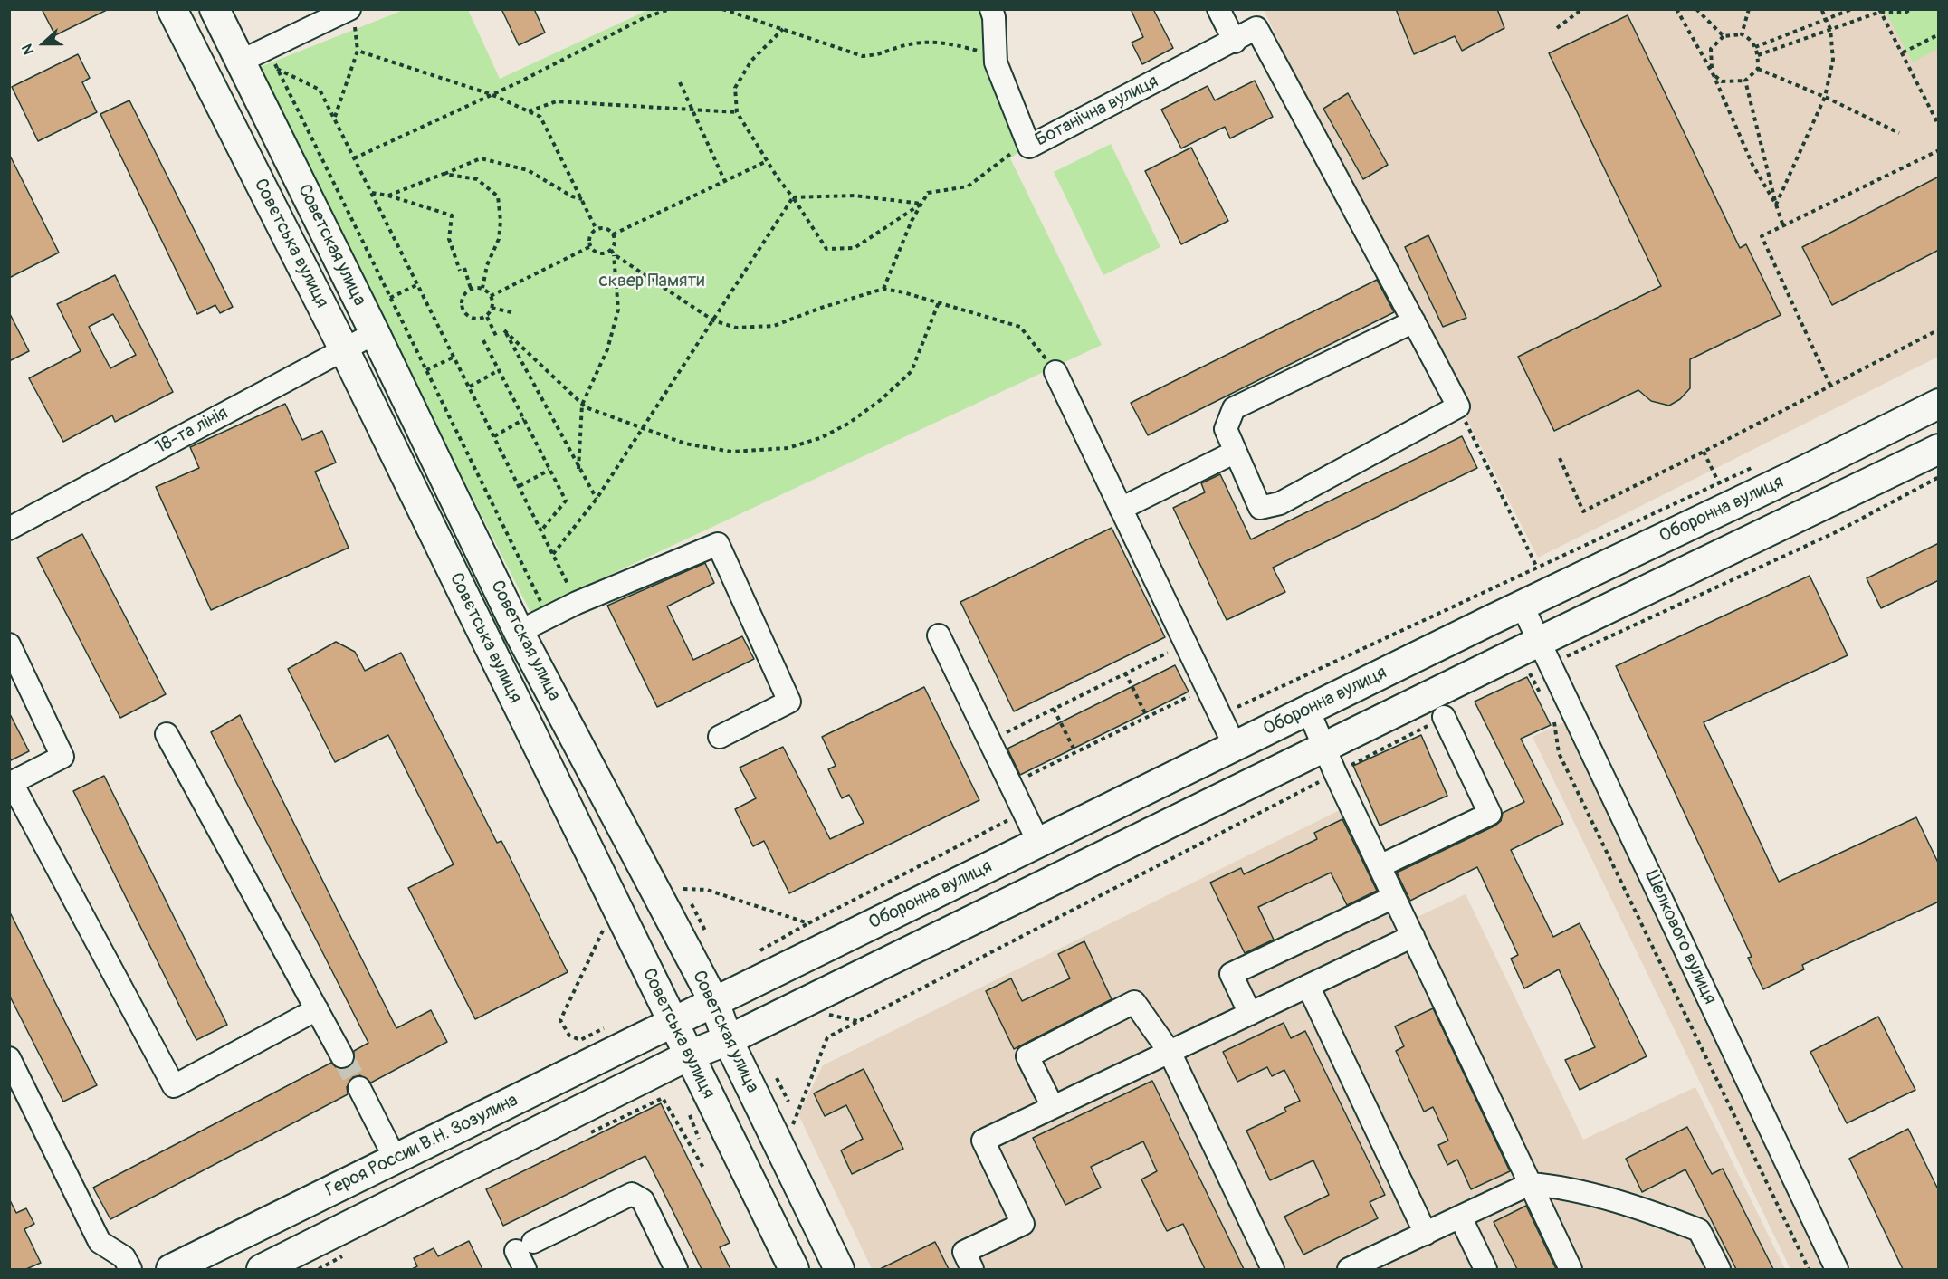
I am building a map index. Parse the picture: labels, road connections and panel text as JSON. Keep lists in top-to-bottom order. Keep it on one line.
{"streets":{"main road":["Совєтська вулиця","Советская улица","Оборонна вулиця","Героя России В.Н. Зозулина"],"street":["Ботанічна вулиця","18-та лінія","Шелкового вулиця"]},"crossings":[["Совєтська вулиця","18-та лінія"],["Совєтська вулиця","Оборонна вулиця"],["Совєтська вулиця","Героя России В.Н. Зозулина"],["Советская улица","18-та лінія"],["Советская улица","Оборонна вулиця"],["Оборонна вулиця","Шелкового вулиця"],["Оборонна вулиця","Героя России В.Н. Зозулина"]],"parks":["сквер Памяти"],"north":"left"}
